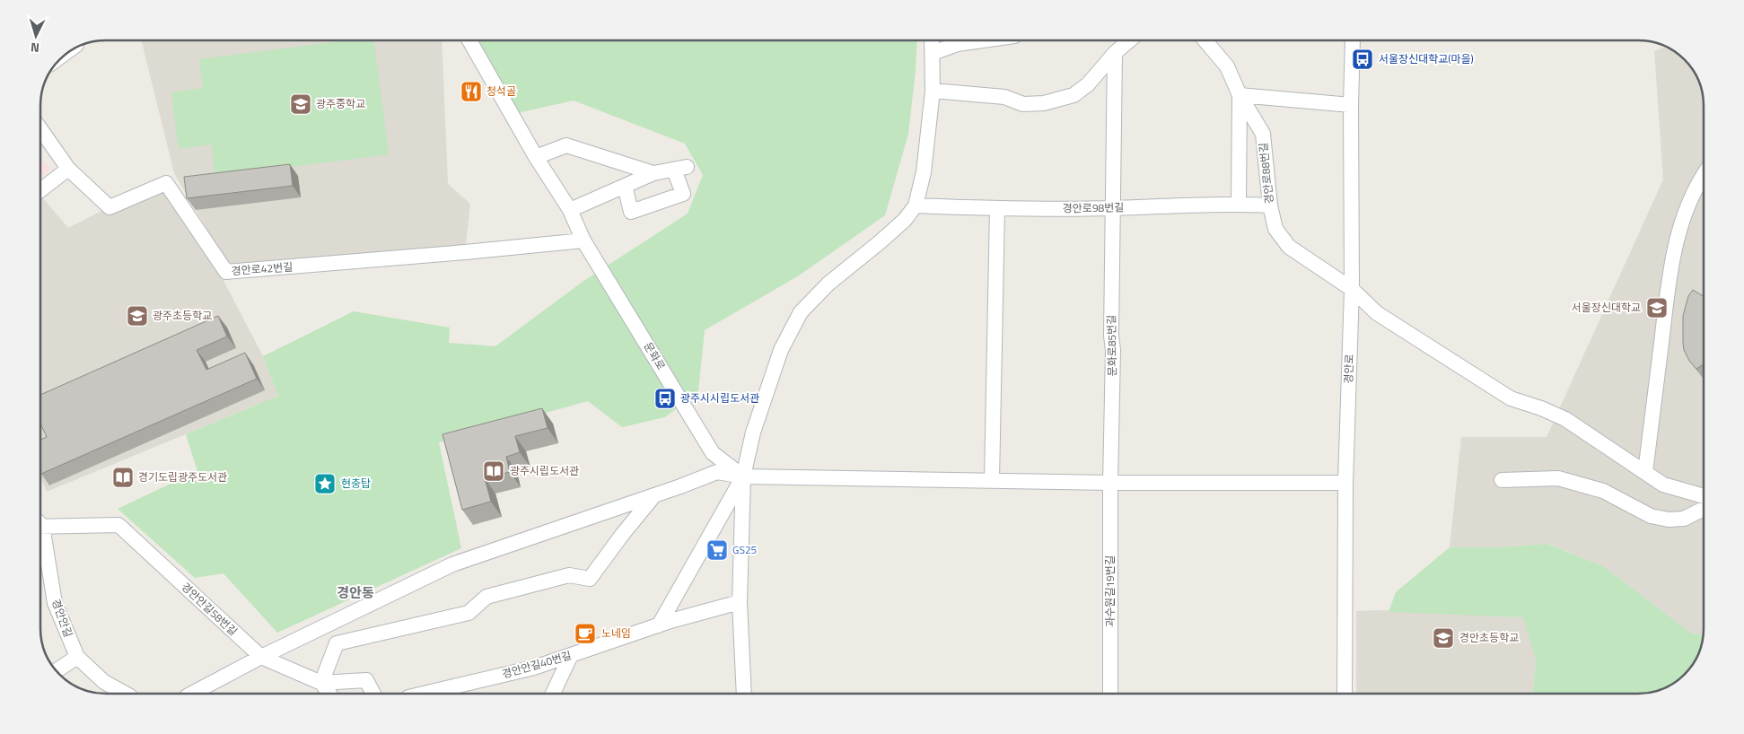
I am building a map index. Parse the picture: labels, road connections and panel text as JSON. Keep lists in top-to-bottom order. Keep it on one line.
{"streets":{"street":["경안로88번길","경안로98번길","경안로42번길","문화로85번길","문화로","경안로","과수원길19번길","경안안길58번길","경안안길","경안안길40번길"]},"crossings":[["경안로88번길","경안로98번길"],["경안로88번길","경안로"],["경안로98번길","문화로85번길"],["경안로42번길","문화로"],["문화로85번길","과수원길19번길"]],"districts":["경안동"],"places":{"bus stop":["서울장신대학교(마을)","광주시시립도서관"],"restaurant":["청석골"],"school or university":["광주중학교","서울장신대학교","광주초등학교","경안초등학교"],"library":["광주시립도서관","경기도립광주도서관"],"place":["현충탑"],"supermarket":["GS25"],"cafe":["노네임"]},"north":"bottom"}
